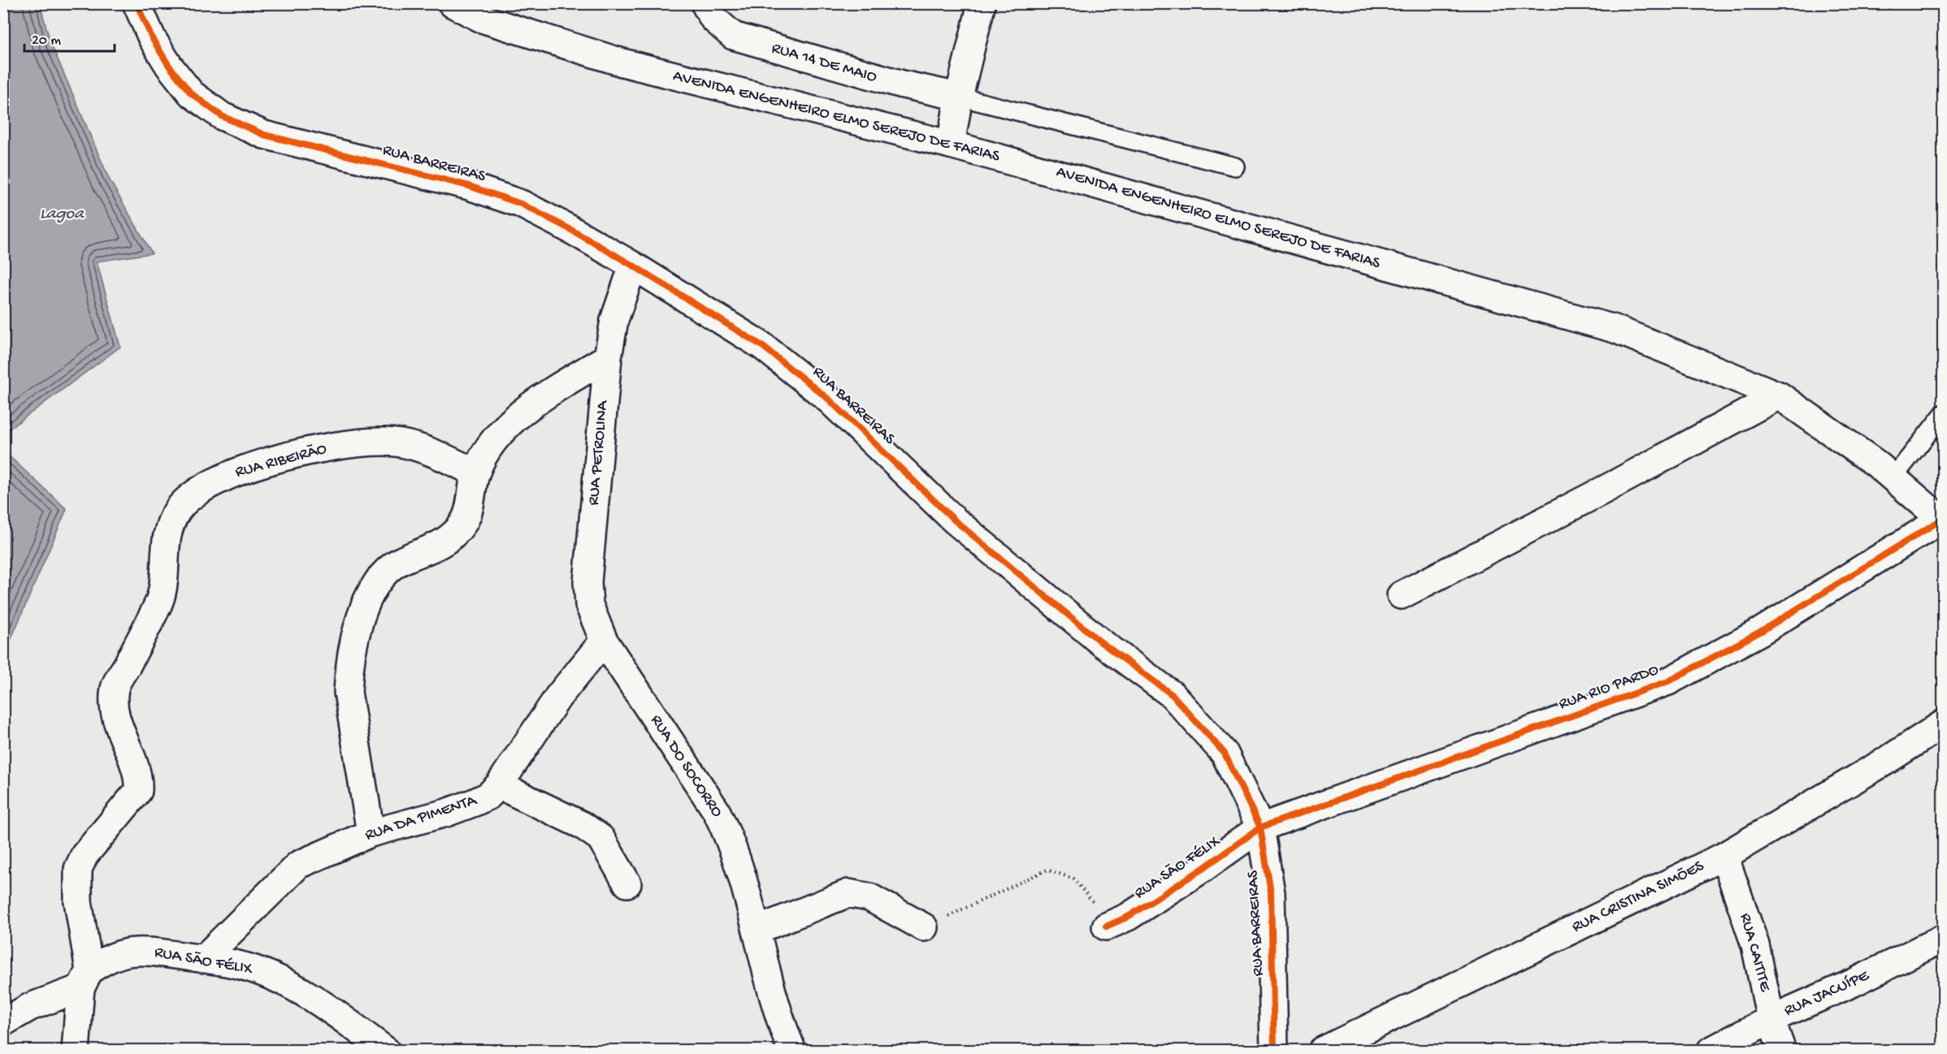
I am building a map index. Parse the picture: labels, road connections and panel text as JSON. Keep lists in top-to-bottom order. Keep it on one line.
{"streets":{"street":["RUA 14 DE MAIO","AVENIDA ENGENHEIRO ELMO SEREJO DE FARIAS","RUA BARREIRAS","RUA PETROLINA","RUA RIBEIRÃO","RUA RIO PARDO","RUA DO SOCORRO","RUA DA PIMENTA","RUA SÃO FÉLIX","RUA CRISTINA SIMÕES","RUA CAITITE","RUA JACUÍPE"]},"crossings":[["AVENIDA ENGENHEIRO ELMO SEREJO DE FARIAS","RUA RIO PARDO"],["RUA BARREIRAS","RUA PETROLINA"],["RUA BARREIRAS","RUA RIO PARDO"],["RUA BARREIRAS","RUA SÃO FÉLIX"],["RUA PETROLINA","RUA DO SOCORRO"],["RUA PETROLINA","RUA DA PIMENTA"],["RUA RIBEIRÃO","RUA SÃO FÉLIX"],["RUA RIO PARDO","RUA SÃO FÉLIX"],["RUA DO SOCORRO","RUA DA PIMENTA"],["RUA DA PIMENTA","RUA SÃO FÉLIX"],["RUA CRISTINA SIMÕES","RUA CAITITE"],["RUA CAITITE","RUA JACUÍPE"]],"water":["Lagoa"],"scale_bar":"20 m"}
